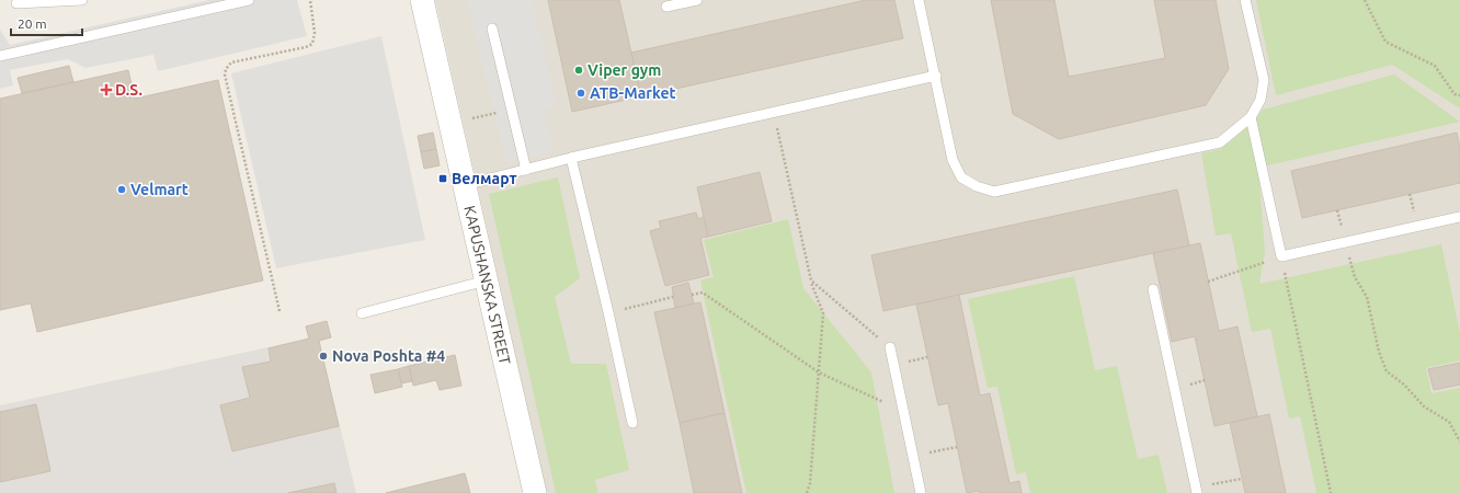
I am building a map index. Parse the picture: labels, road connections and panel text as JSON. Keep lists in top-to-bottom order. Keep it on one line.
{"streets":{"street":["KAPUSHANSKA STREET"]},"places":{"other":["Viper gym","ATB-Market","Velmart","Nova Poshta #4"],"health":["D.S."],"transit":["Велмарт"]},"scale_bar":"20 m"}
